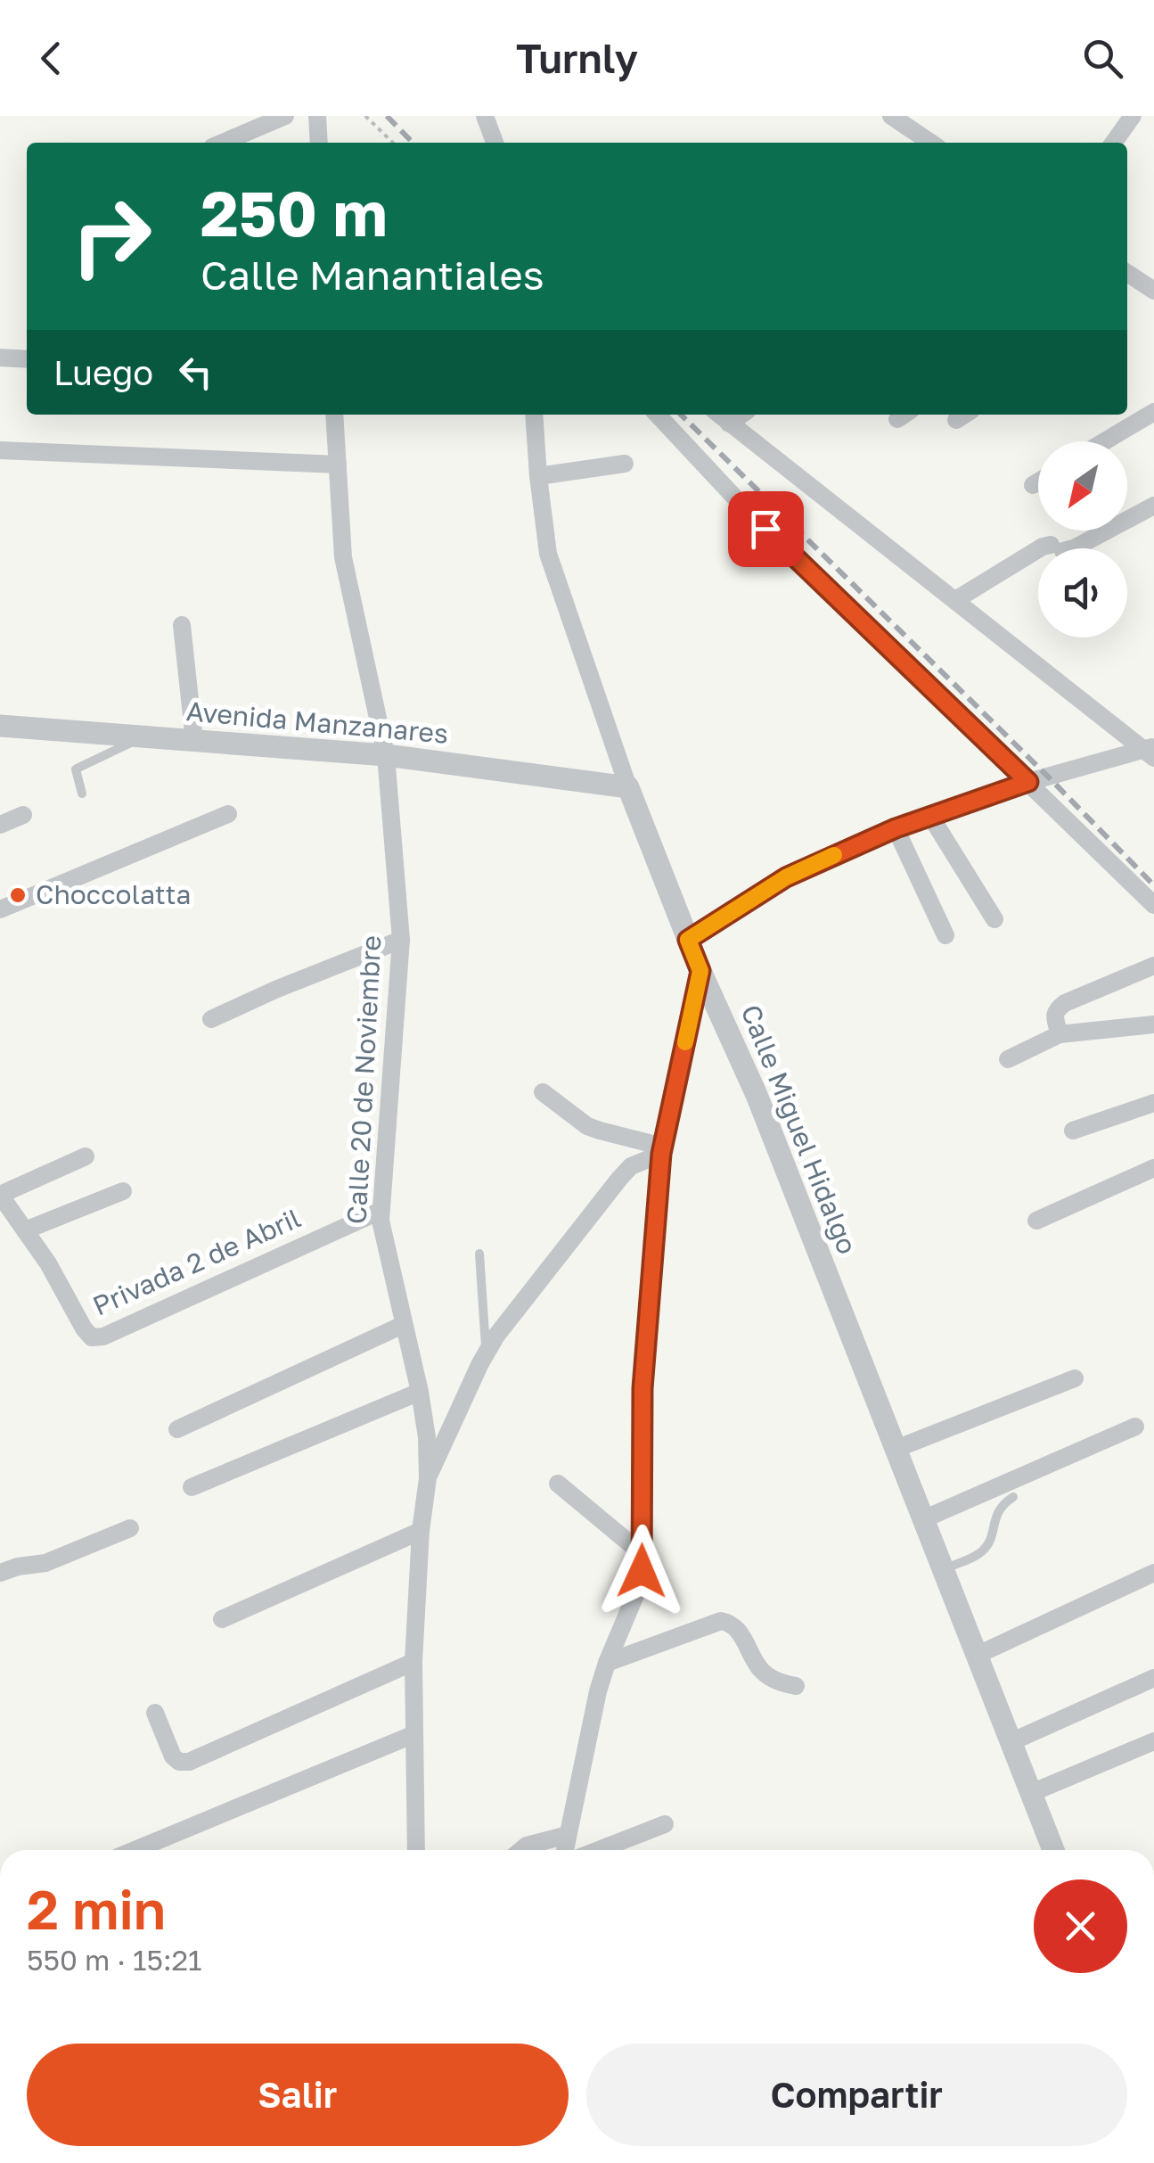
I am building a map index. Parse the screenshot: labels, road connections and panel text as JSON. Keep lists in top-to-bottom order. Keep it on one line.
{"streets":{"street":["Avenida Manzanares","Calle 20 de Noviembre","Calle Miguel Hidalgo","Privada 2 de Abril"]},"crossings":[["Avenida Manzanares","Calle 20 de Noviembre"],["Avenida Manzanares","Calle Miguel Hidalgo"],["Calle 20 de Noviembre","Privada 2 de Abril"]],"places":["Choccolatta"],"north":"bottom left","page":{"header":"Turnly","turn":["250 m","Calle Manantiales"],"then":"Luego","heading":["2 min","550 m · 15:21"],"buttons":["Salir","Compartir"]}}
